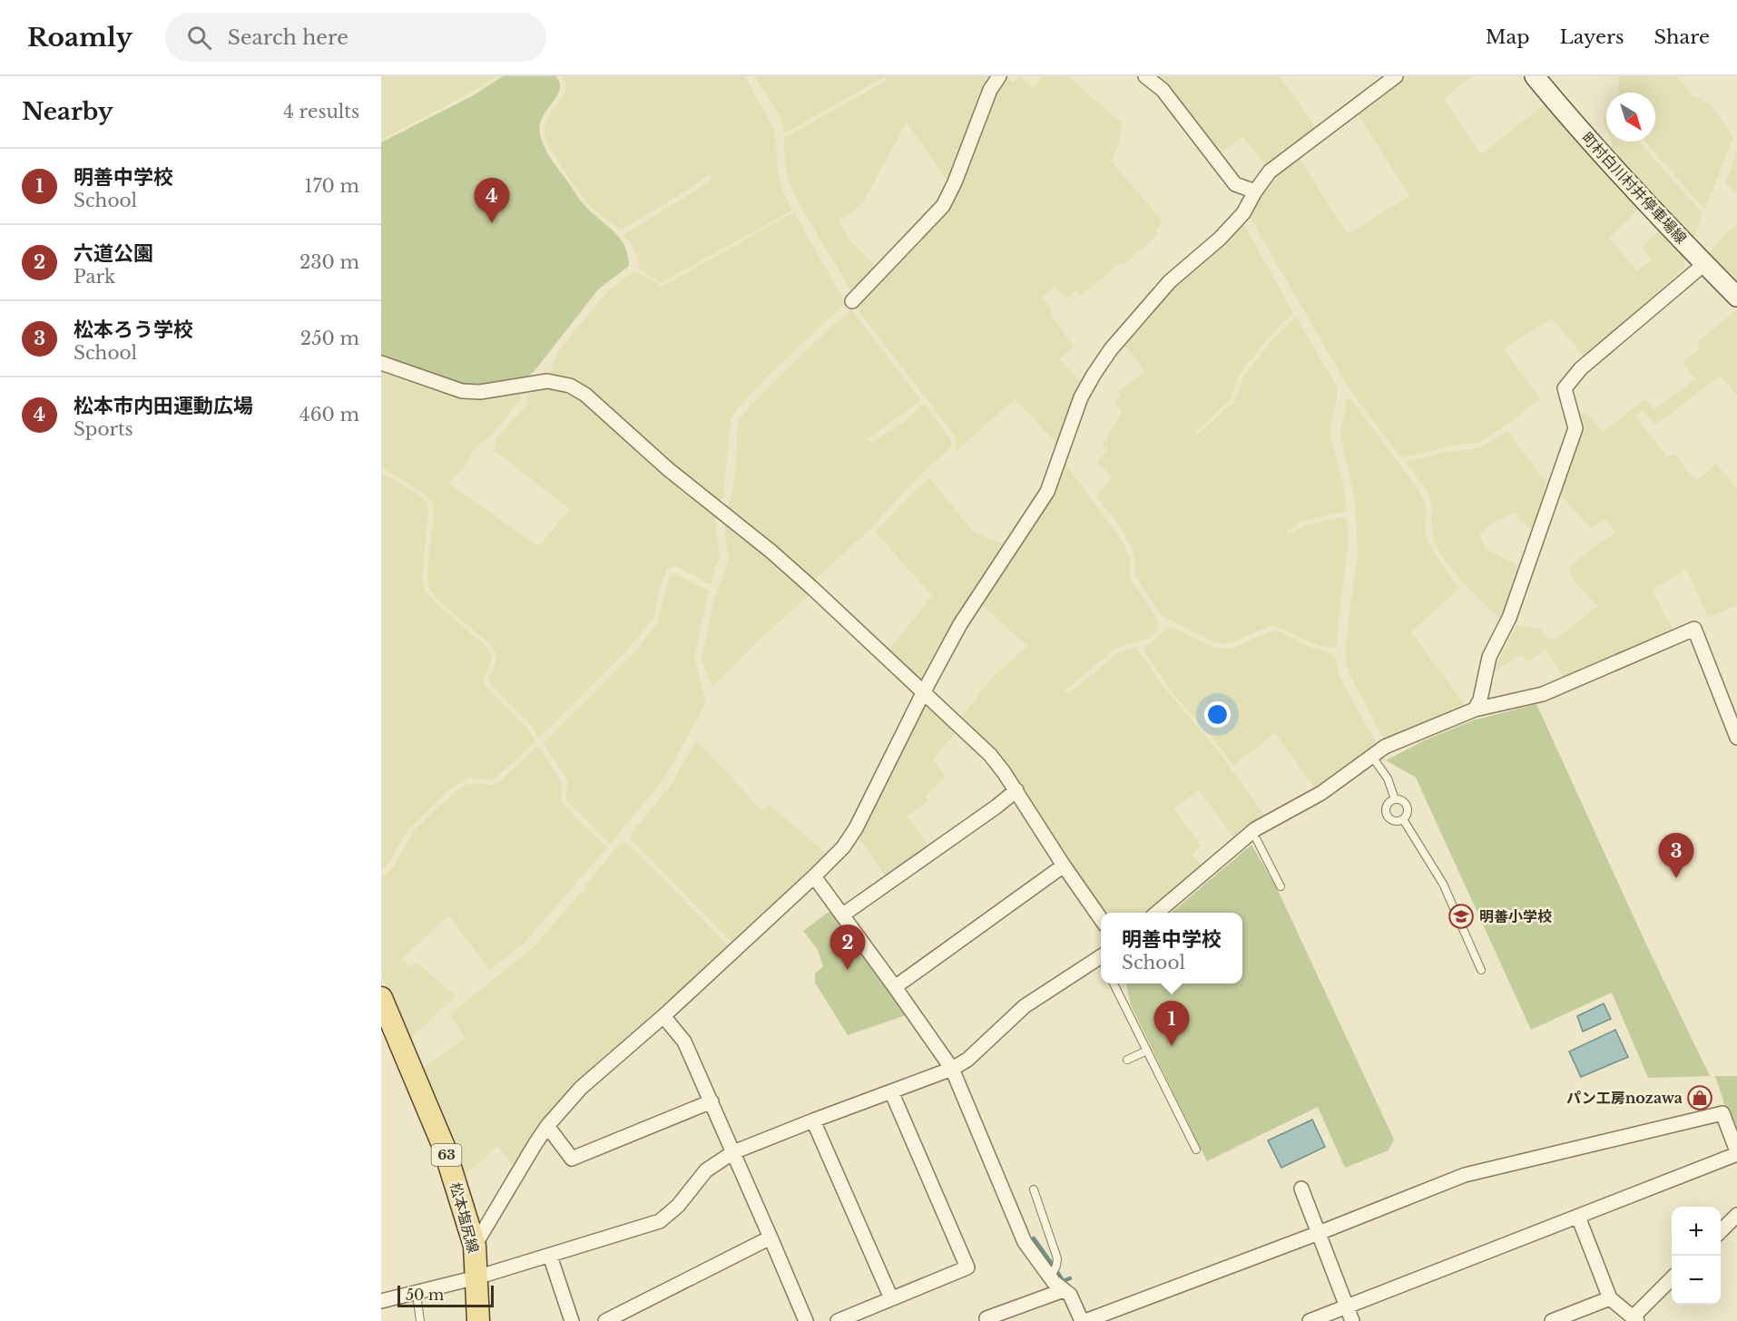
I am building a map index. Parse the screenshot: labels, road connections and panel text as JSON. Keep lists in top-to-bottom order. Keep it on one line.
{"streets":{"main road":["町村白川村井停車場線","63","松本塩尻線"]},"places":{"school or university":["明善小学校"],"shop":["パン工房nozawa"]},"scale_bar":"50 m","north":"bottom right","page":{"header":"Roamly","search":"Search here","nav":["Map","Layers","Share"],"heading":["Nearby","4 results"],"list":[{"mark":"1","name":"明善中学校","note":"School","value":"170 m"},{"mark":"2","name":"六道公園","note":"Park","value":"230 m"},{"mark":"3","name":"松本ろう学校","note":"School","value":"250 m"},{"mark":"4","name":"松本市内田運動広場","note":"Sports","value":"460 m"}],"pins":["4","3","2","1"],"popup":["明善中学校","School"],"map_buttons":["+","−"],"scale":"50 m"}}
